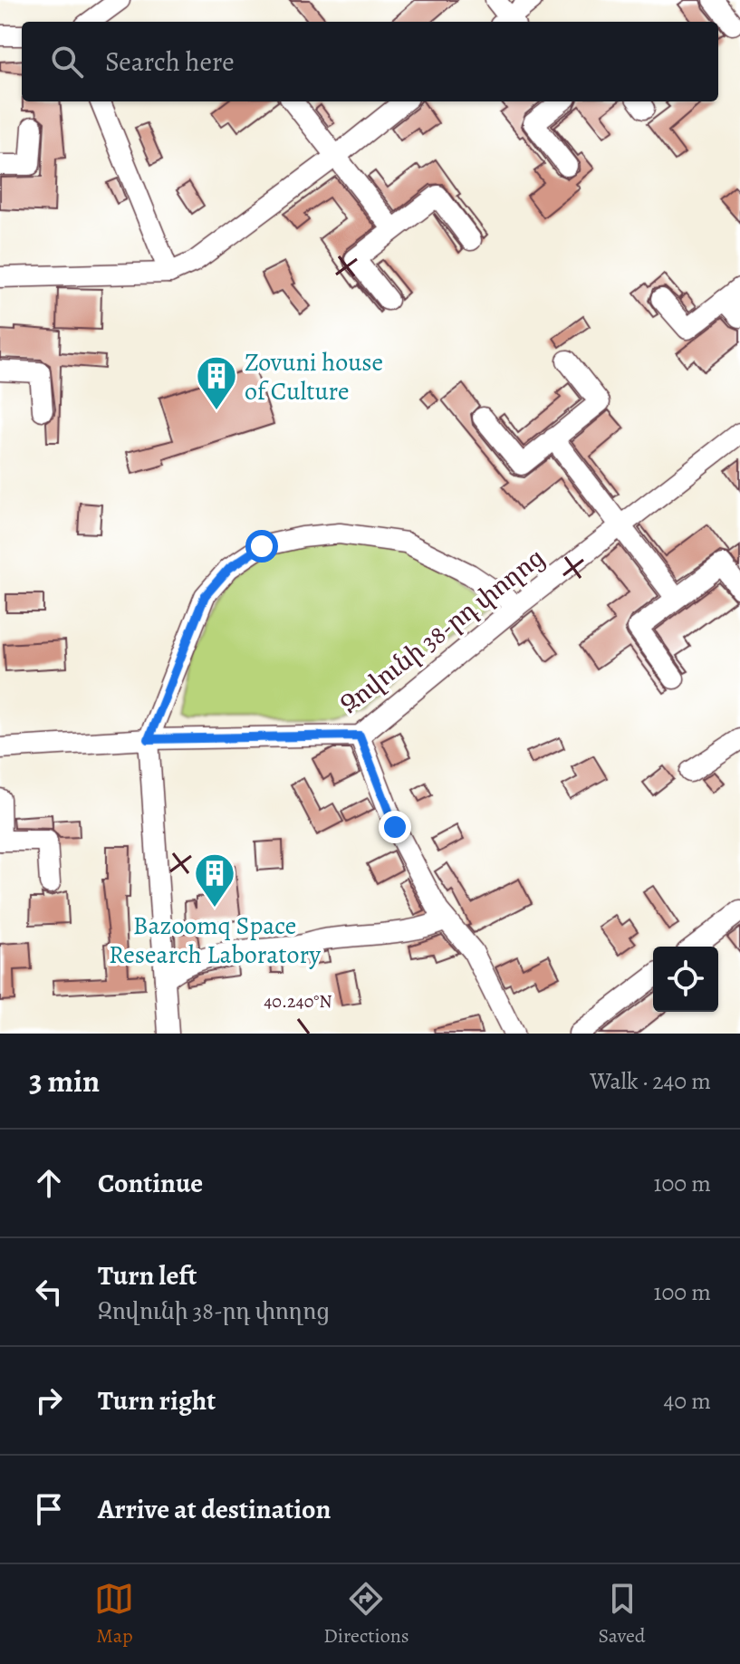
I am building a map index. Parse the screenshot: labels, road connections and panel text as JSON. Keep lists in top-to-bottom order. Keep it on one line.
{"streets":{"street":["Զովունի 38-րդ փողոց"]},"places":{"building":["Zovuni house of Culture","Bazoomq Space Research Laboratory"]},"page":{"search":"Search here","heading":["3 min","Walk · 240 m"],"list":[["Continue","100 m"],["Turn left","Զովունի 38-րդ փողոց","100 m"],["Turn right","40 m"],"Arrive at destination"],"nav":["Map","Directions","Saved"]},"coordinates":["40.240°N"]}
